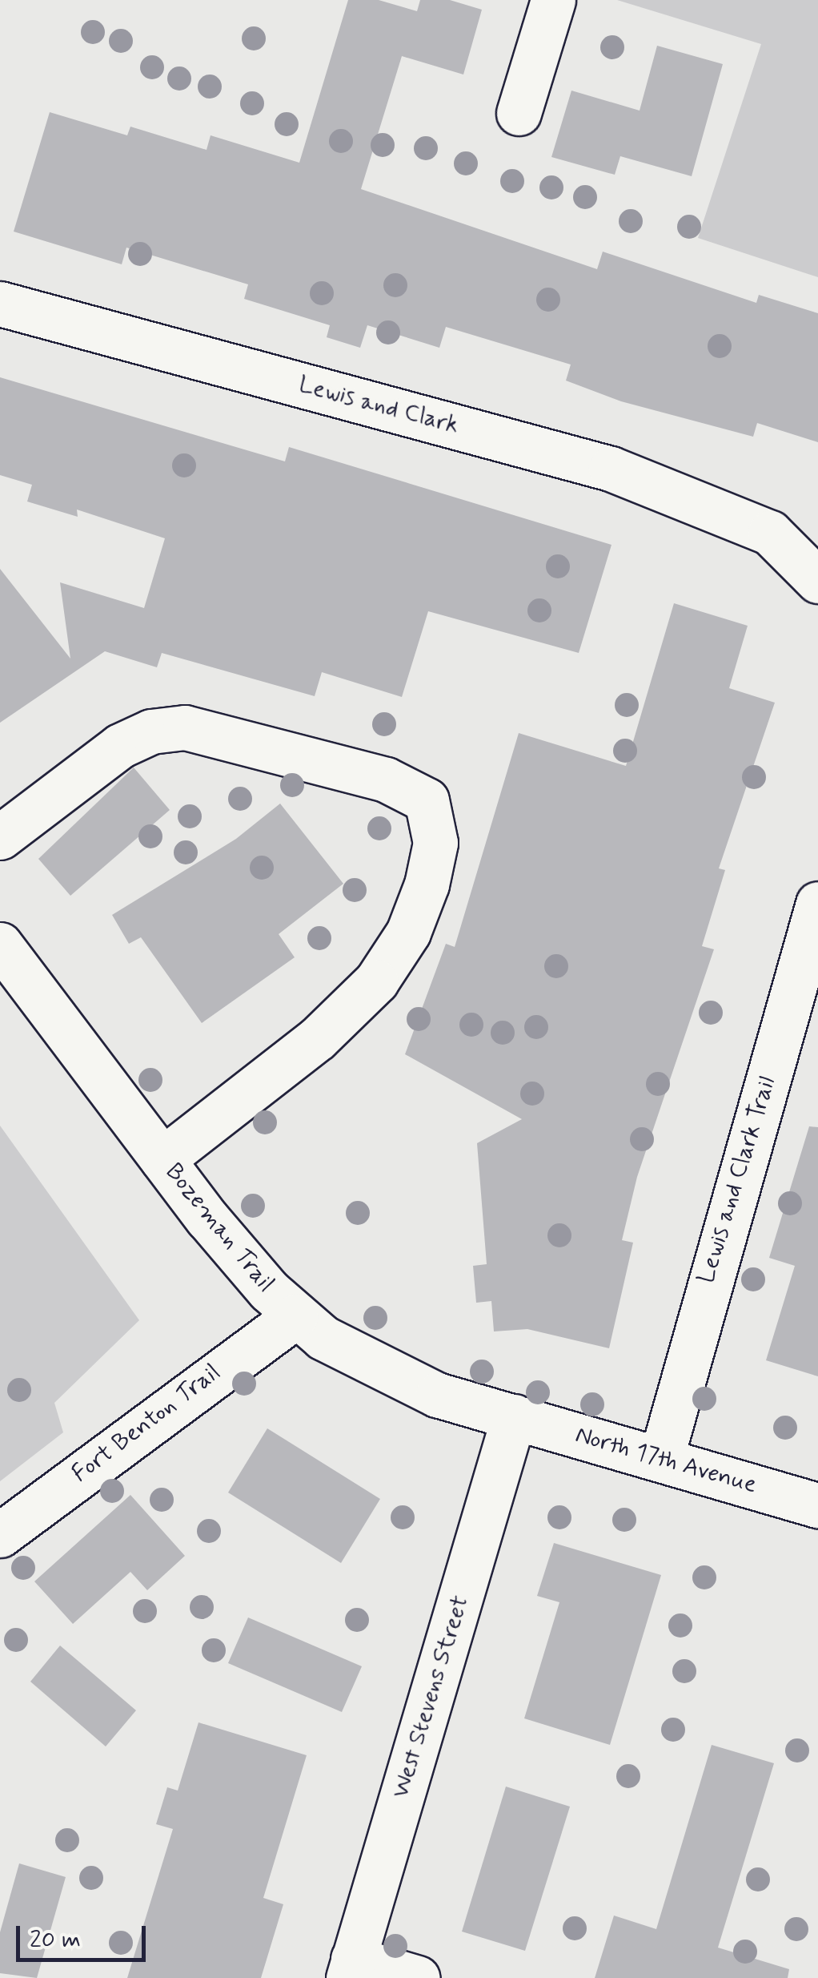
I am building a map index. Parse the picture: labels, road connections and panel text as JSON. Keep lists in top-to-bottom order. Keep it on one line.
{"streets":{"street":["Lewis and Clark","Lewis and Clark Trail","Bozeman Trail","Fort Benton Trail","North 17th Avenue","West Stevens Street"]},"crossings":[["Lewis and Clark Trail","North 17th Avenue"],["Bozeman Trail","Fort Benton Trail"],["Bozeman Trail","North 17th Avenue"],["Bozeman Trail","West Stevens Street"],["North 17th Avenue","West Stevens Street"]],"scale_bar":"20 m"}
